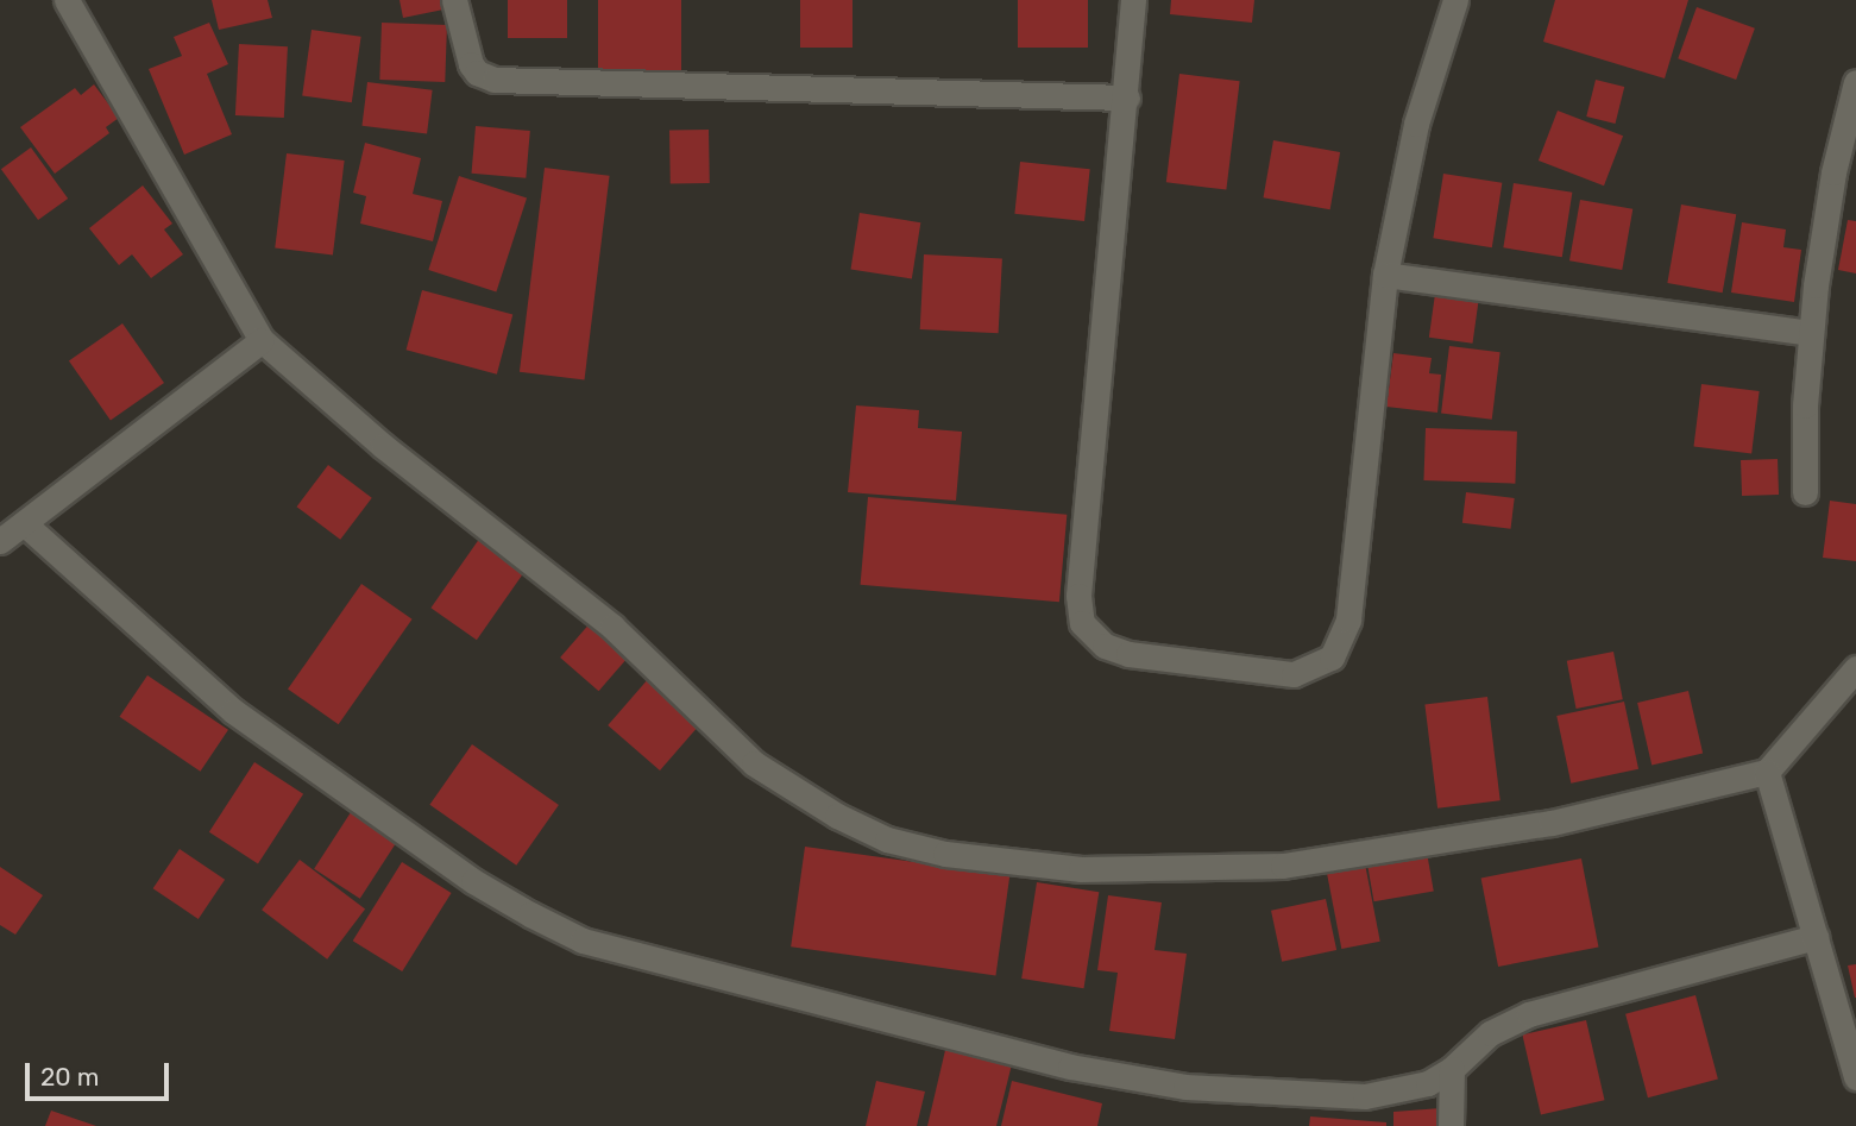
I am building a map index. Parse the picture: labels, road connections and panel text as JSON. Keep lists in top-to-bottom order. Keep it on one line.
{"scale_bar":"20 m"}
